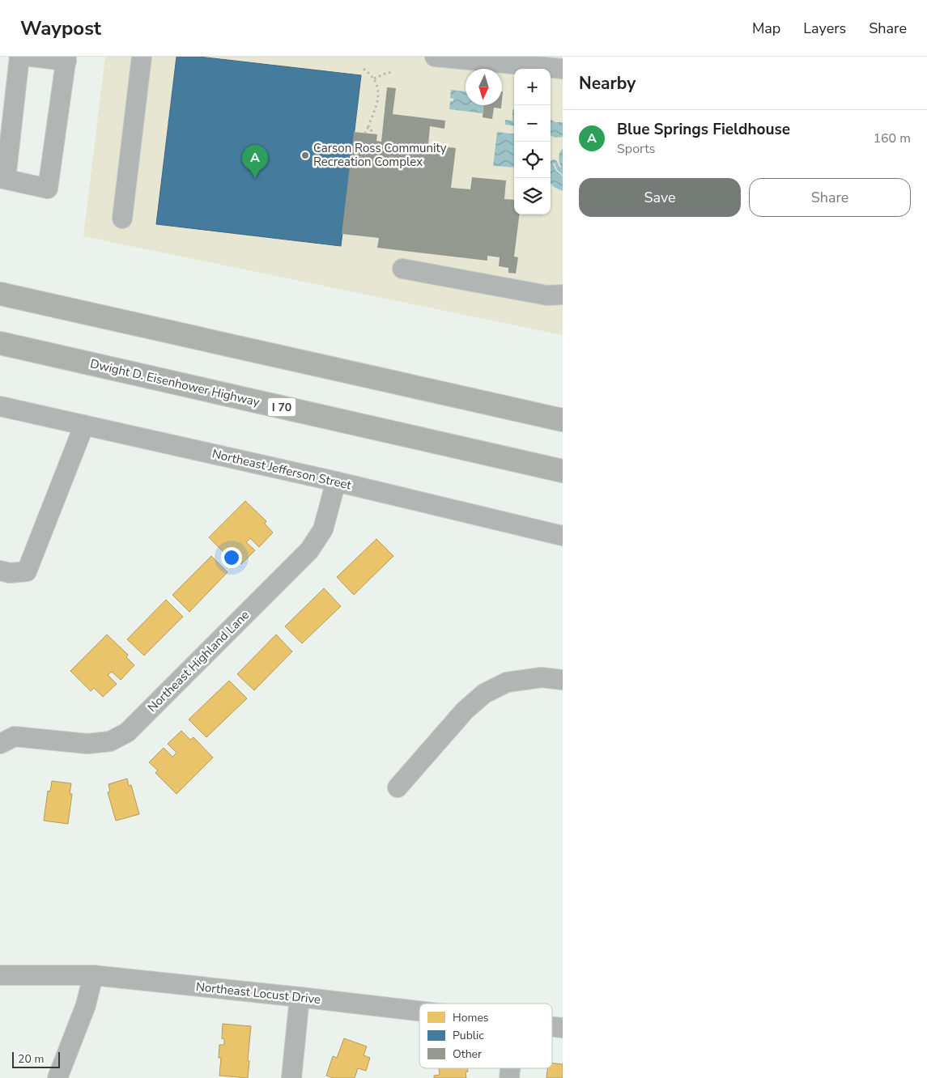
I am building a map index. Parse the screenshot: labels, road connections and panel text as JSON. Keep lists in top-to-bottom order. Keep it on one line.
{"streets":{"highway":["Dwight D. Eisenhower Highway","I 70"],"street":["Northeast Jefferson Street","Northeast Highland Lane","Northeast Locust Drive"]},"crossings":[["Northeast Jefferson Street","Northeast Highland Lane"]],"places":["Carson Ross Community Recreation Complex"],"legend":["Homes","Public","Other"],"scale_bar":"20 m","north":"bottom","page":{"header":"Waypost","nav":["Map","Layers","Share"],"heading":"Nearby","map_buttons":["+","−"],"list":[{"mark":"A","name":"Blue Springs Fieldhouse","note":"Sports","value":"160 m"}],"pins":"A","buttons":["Save","Share"],"scale":"20 m"}}
